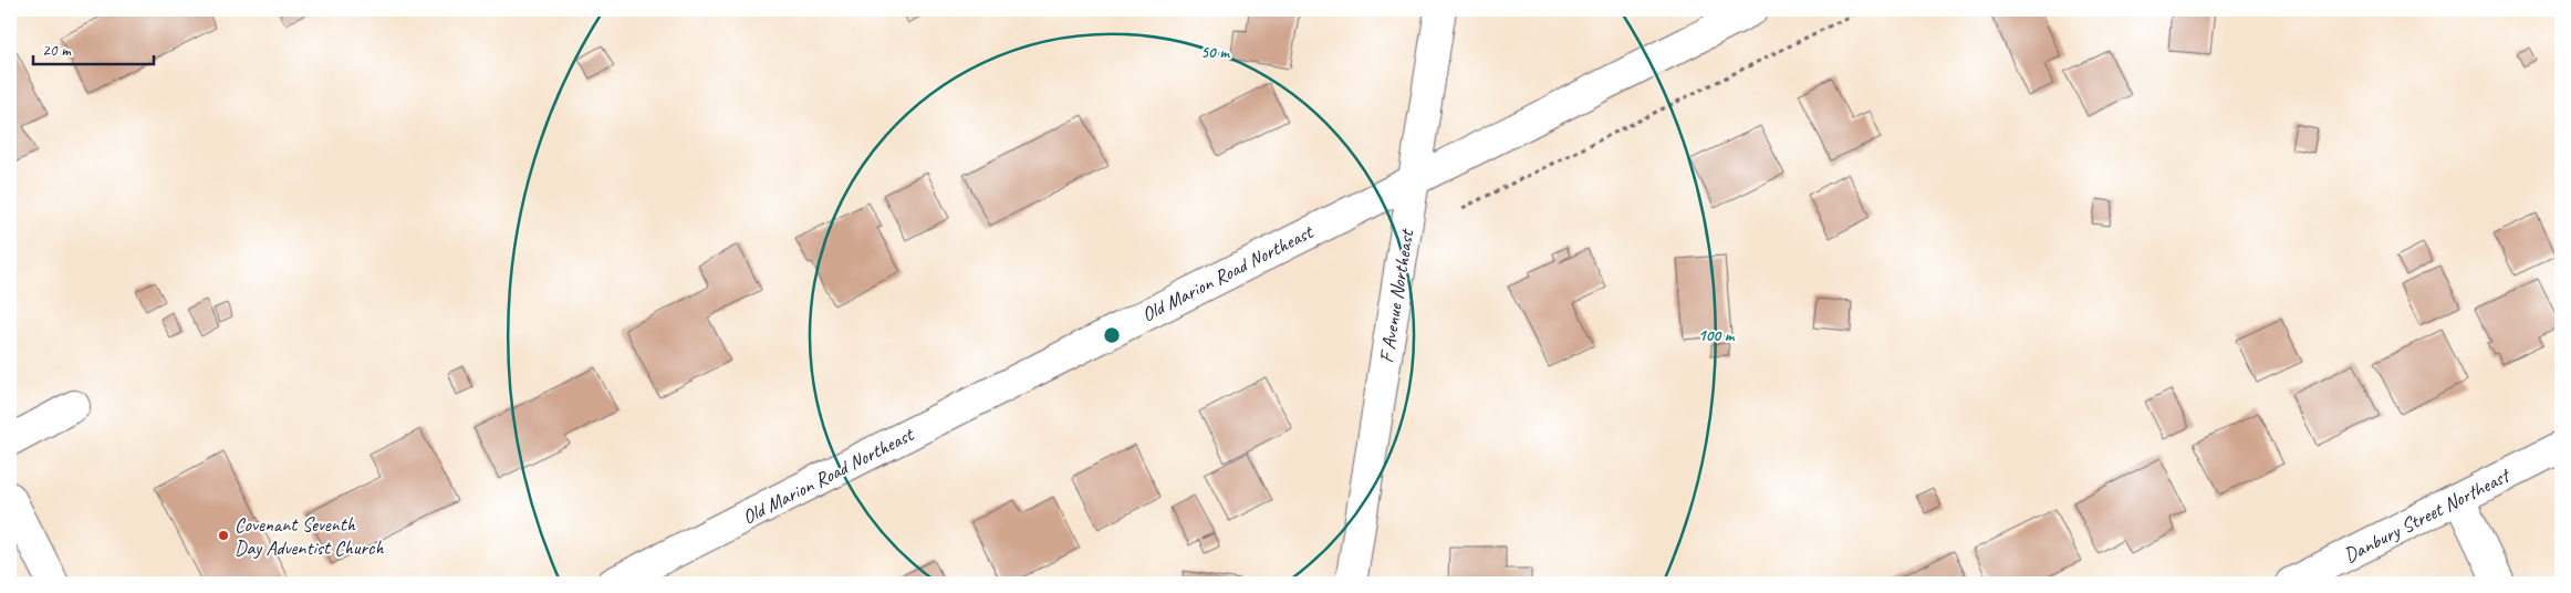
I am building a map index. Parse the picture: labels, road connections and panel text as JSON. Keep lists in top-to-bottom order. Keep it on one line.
{"streets":{"main road":["Old Marion Road Northeast","F Avenue Northeast","Danbury Street Northeast"]},"crossings":[["Old Marion Road Northeast","F Avenue Northeast"]],"places":["Covenant Seventh Day Adventist Church"],"scale_bar":"20 m","rings":["50 m","100 m"]}
